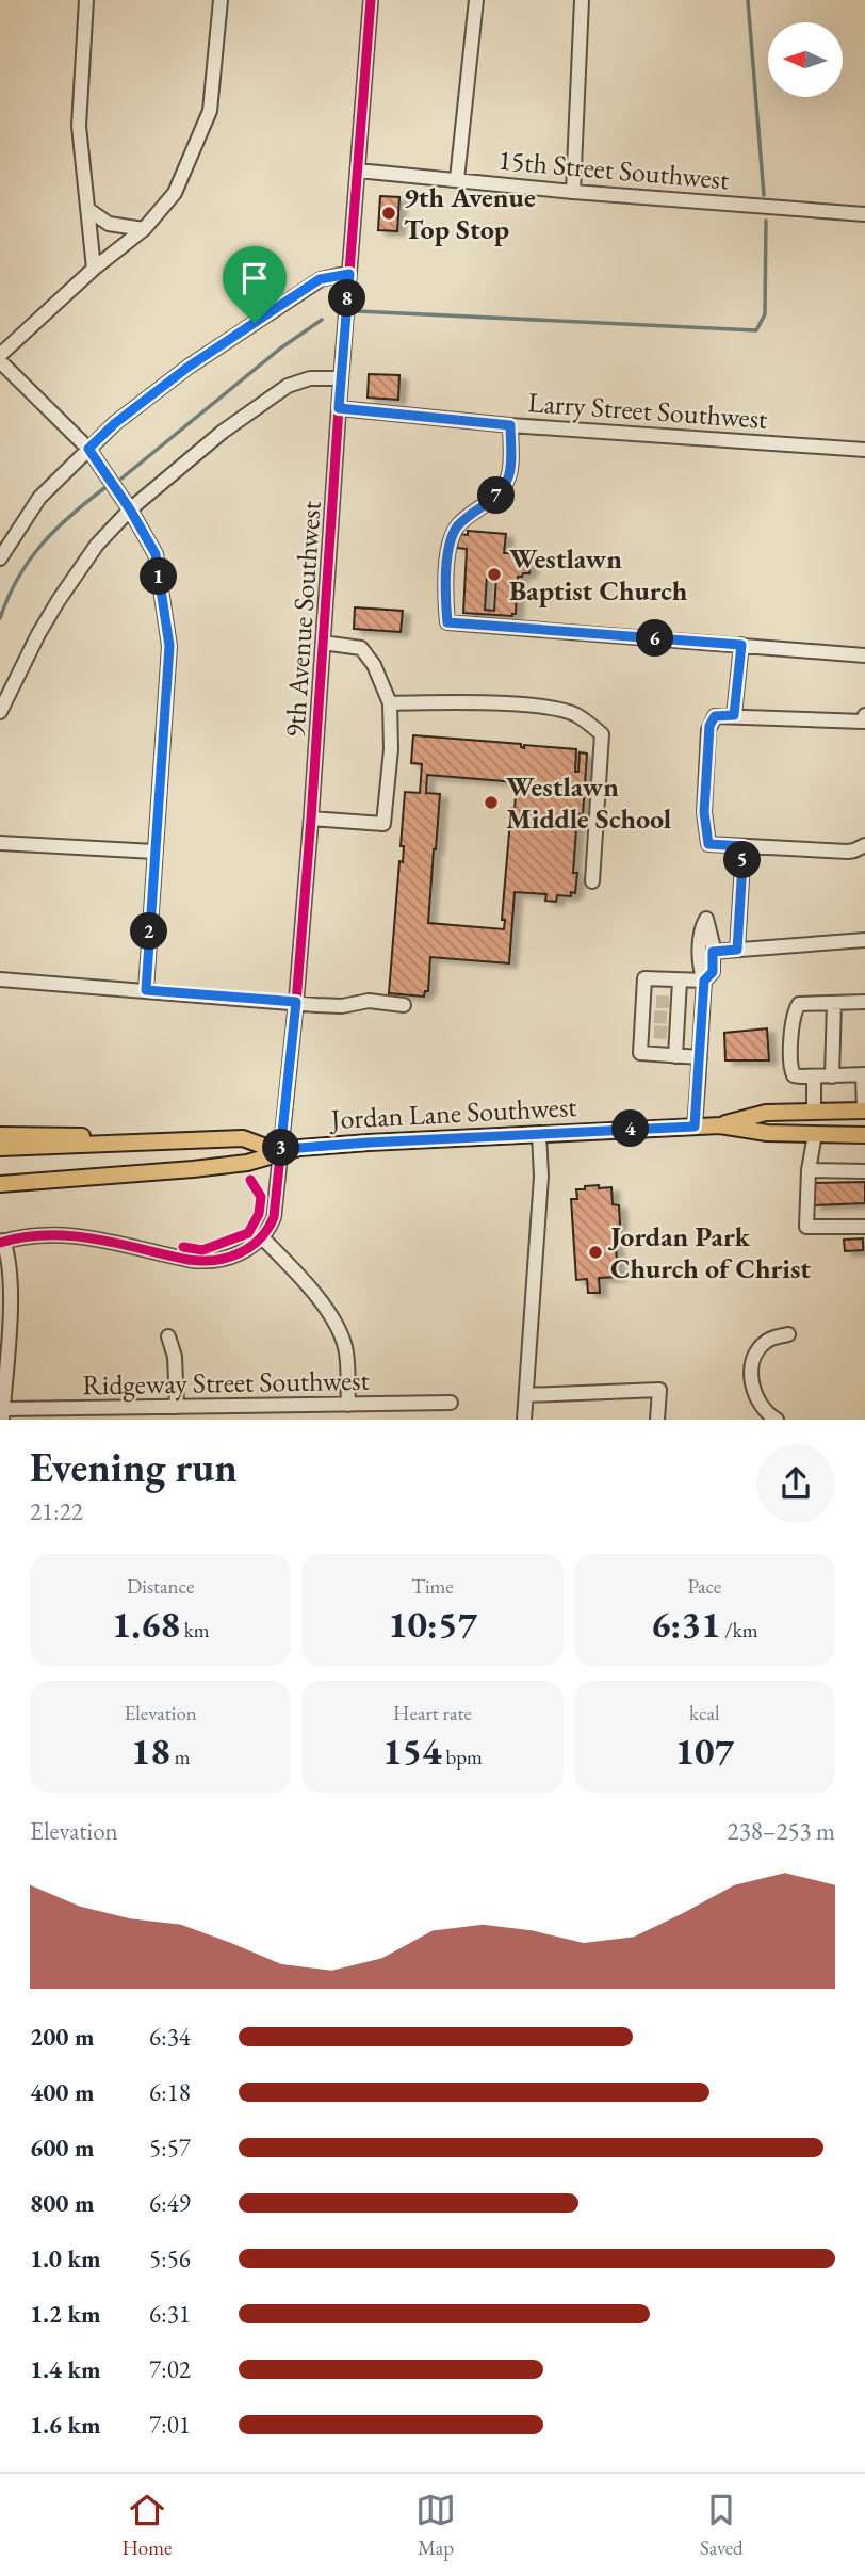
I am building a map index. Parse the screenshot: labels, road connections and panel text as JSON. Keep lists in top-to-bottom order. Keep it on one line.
{"streets":{"main road":["Jordan Lane Southwest"],"street":["15th Street Southwest","Larry Street Southwest","9th Avenue Southwest","Ridgeway Street Southwest"]},"crossings":[["15th Street Southwest","9th Avenue Southwest"],["Larry Street Southwest","9th Avenue Southwest"],["9th Avenue Southwest","Jordan Lane Southwest"]],"places":["9th Avenue Top Stop","Westlawn Baptist Church","Westlawn Middle School","Jordan Park Church of Christ"],"north":"left","page":{"pins":["8","7","1","6","5","2","4","3"],"heading":["Evening run","21:22"],"stats":[["Distance","1.68 km"],["Time","10:57"],["Pace","6:31 /km"],["Elevation","18 m"],["Heart rate","154 bpm"],["kcal","107"]],"chart":["Elevation","238–253 m"],"list":[{"name":"200 m","note":"6:34"},{"name":"400 m","note":"6:18"},{"name":"600 m","note":"5:57"},{"name":"800 m","note":"6:49"},{"name":"1.0 km","note":"5:56"},{"name":"1.2 km","note":"6:31"},{"name":"1.4 km","note":"7:02"},{"name":"1.6 km","note":"7:01"}],"tabs":["Home","Map","Saved"]}}
